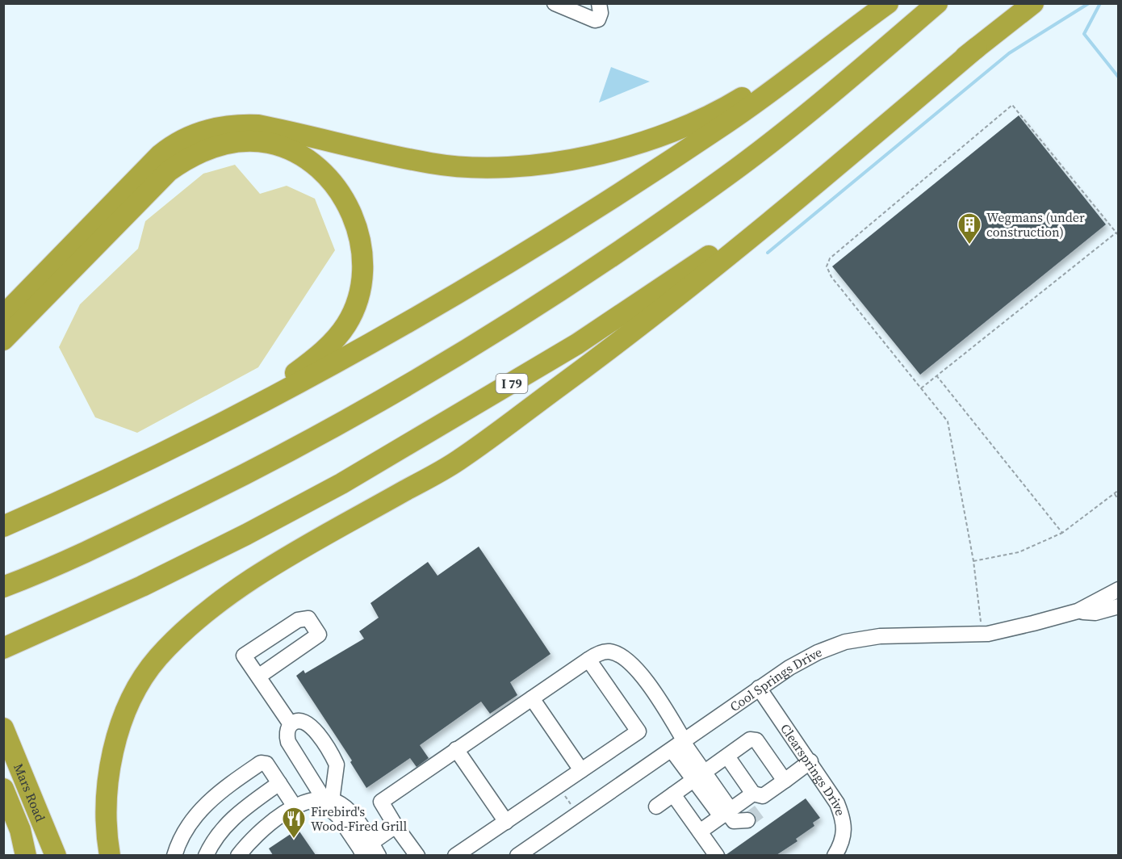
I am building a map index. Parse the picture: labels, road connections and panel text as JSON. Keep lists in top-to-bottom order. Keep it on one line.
{"streets":{"highway":["I 79","Mars Road"],"street":["Cool Springs Drive","Clearsprings Drive"]},"crossings":[["Cool Springs Drive","Clearsprings Drive"]],"places":{"building":["Wegmans (under construction)"],"restaurant":["Firebird's Wood-Fired Grill"]}}
